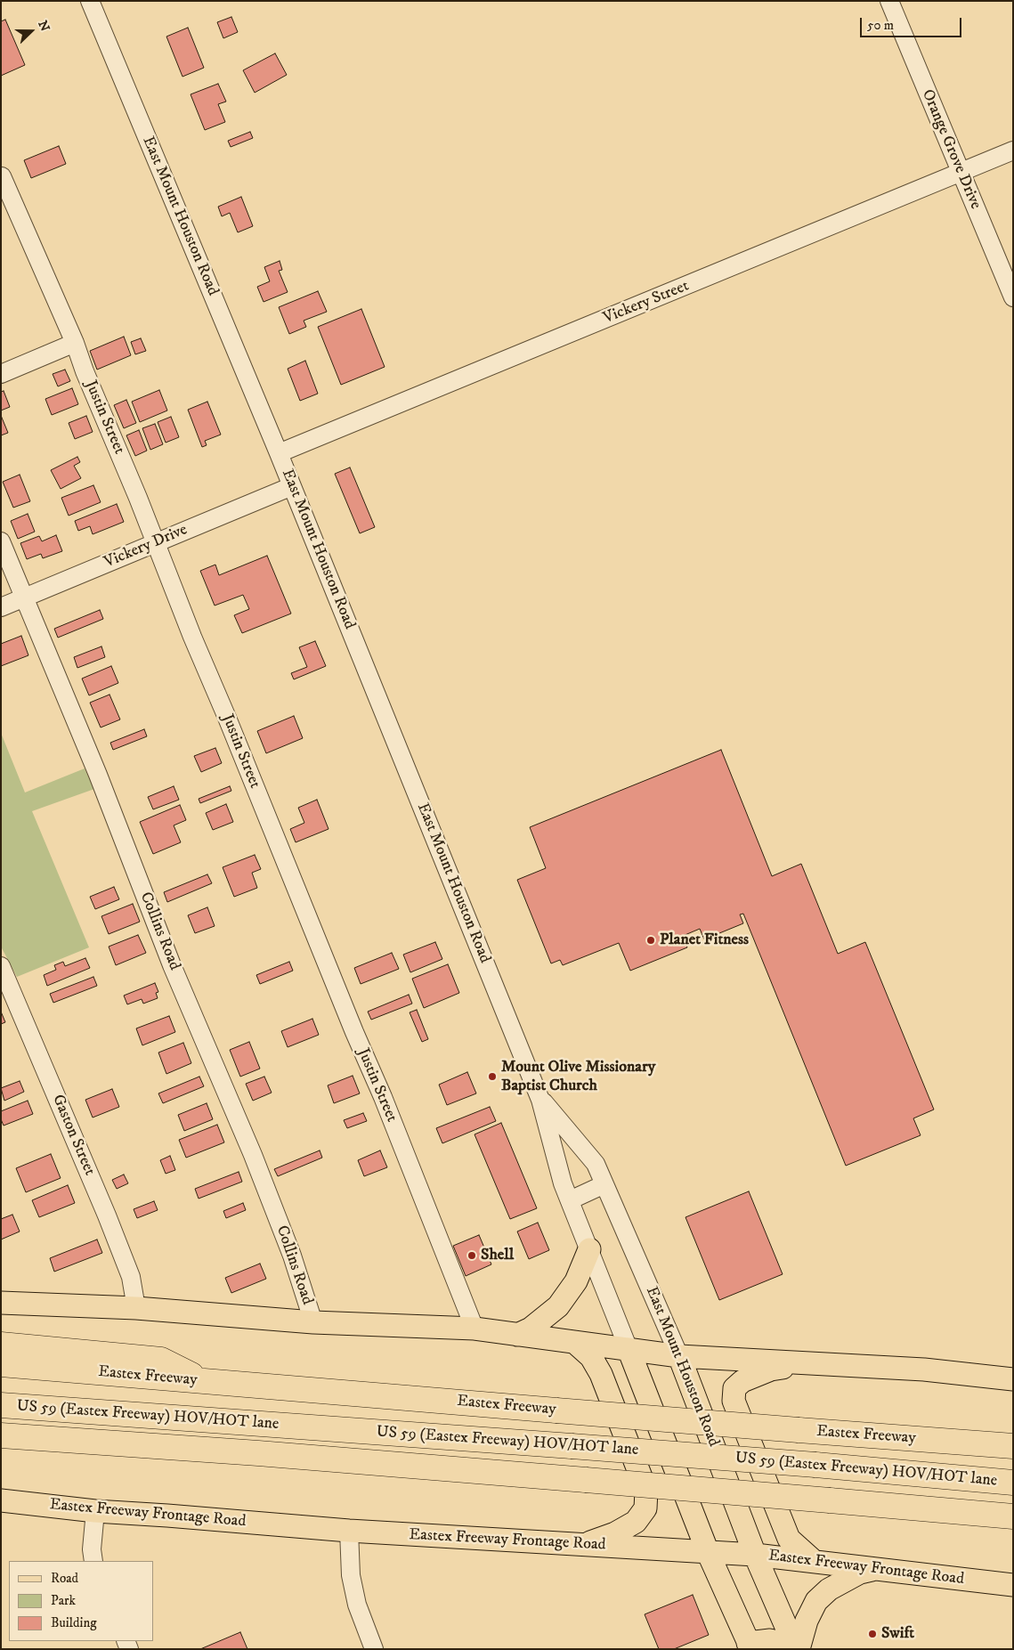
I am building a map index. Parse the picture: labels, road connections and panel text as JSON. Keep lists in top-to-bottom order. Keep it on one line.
{"streets":{"highway":["Eastex Freeway","US 59 (Eastex Freeway) HOV/HOT lane"],"main road":["East Mount Houston Road","Eastex Freeway Frontage Road"],"street":["Orange Grove Drive","Vickery Street","Justin Street","Vickery Drive","Collins Road","Gaston Street"]},"crossings":[["Orange Grove Drive","Vickery Street"],["East Mount Houston Road","Vickery Street"],["East Mount Houston Road","Vickery Drive"],["East Mount Houston Road","Eastex Freeway Frontage Road"],["Justin Street","Vickery Drive"],["Vickery Drive","Collins Road"]],"places":["Planet Fitness","Mount Olive Missionary Baptist Church","Shell","Swift"],"legend":["Road","Park","Building"],"scale_bar":"50 m","north":"right"}
